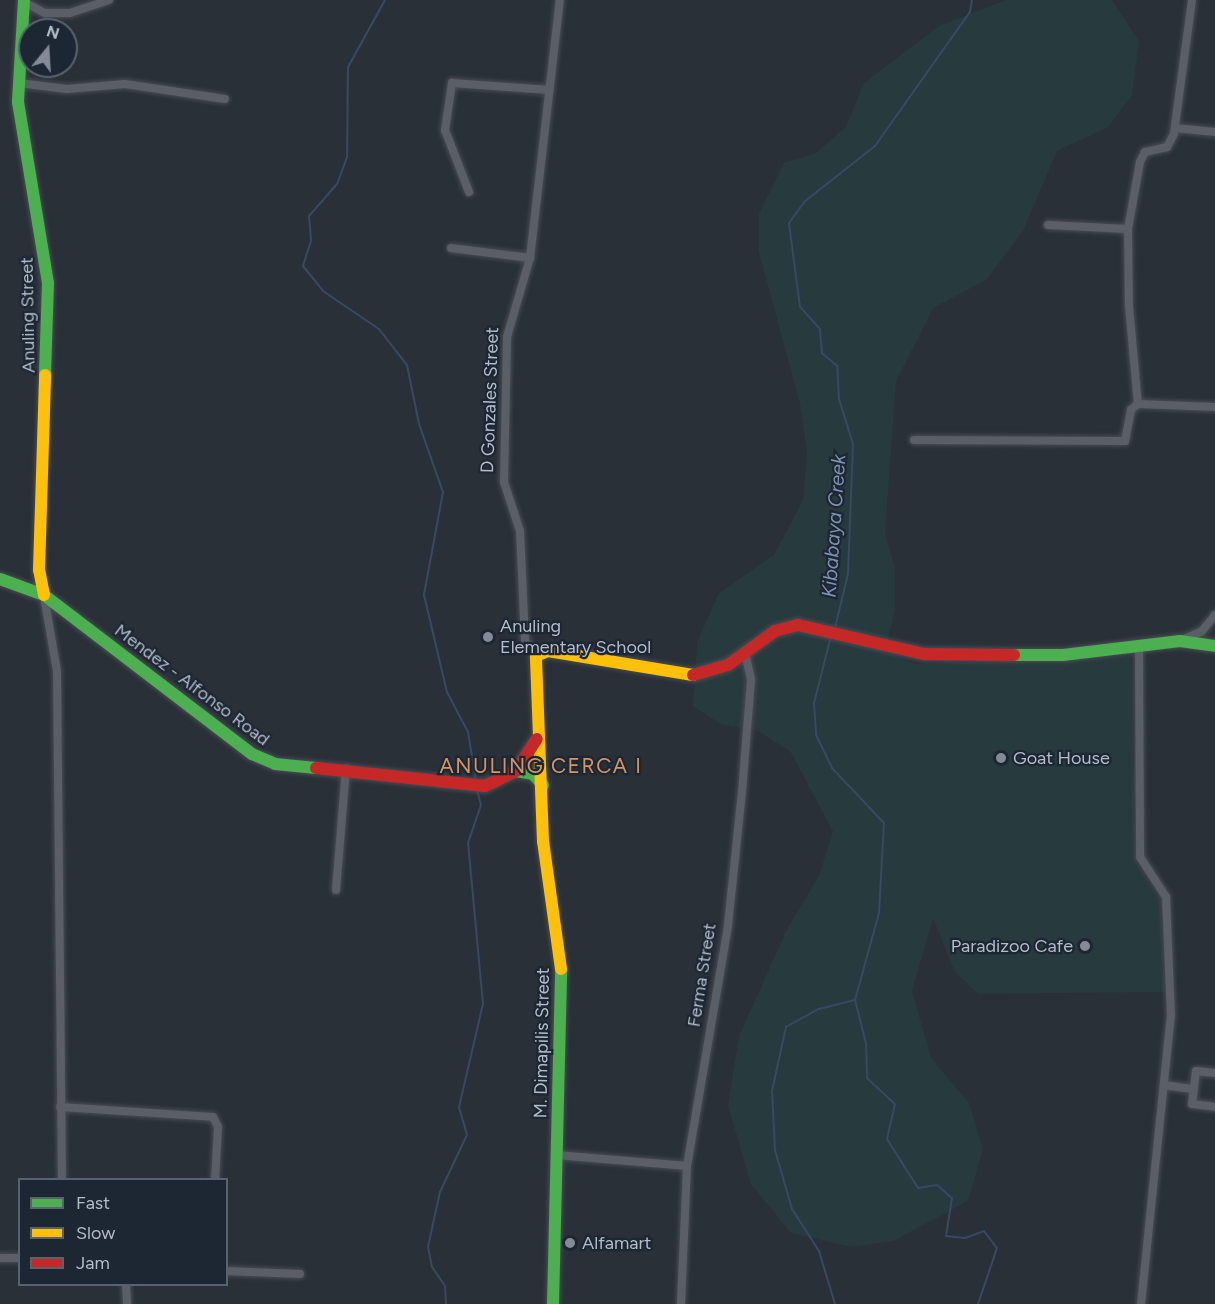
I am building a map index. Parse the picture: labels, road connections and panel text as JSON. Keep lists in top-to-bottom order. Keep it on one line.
{"streets":{"main road":["Anuling Street","Mendez - Alfonso Road","M. Dimapilis Street"],"street":["D Gonzales Street","Ferma Street"]},"crossings":[["Anuling Street","Mendez - Alfonso Road"],["D Gonzales Street","M. Dimapilis Street"]],"districts":["ANULING CERCA I"],"water":["Kibabaya Creek"],"places":["Anuling Elementary School","Goat House","Paradizoo Cafe","Alfamart"],"legend":["Fast","Slow","Jam"],"north":"top"}
